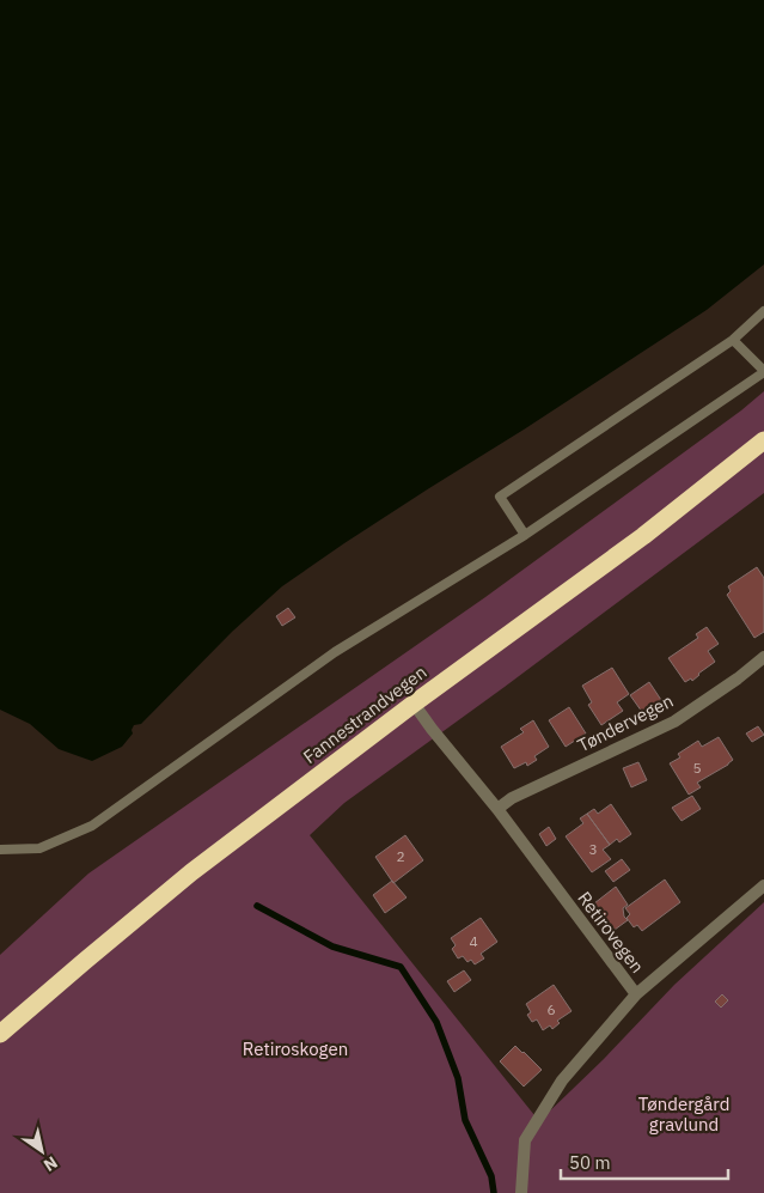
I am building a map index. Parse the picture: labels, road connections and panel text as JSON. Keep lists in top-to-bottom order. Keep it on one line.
{"streets":{"highway":["Fannestrandvegen"],"street":["Tøndervegen","Retirovegen"]},"crossings":[["Fannestrandvegen","Retirovegen"],["Tøndervegen","Retirovegen"]],"parks":["Retiroskogen","Tøndergård gravlund"],"house_numbers":["5","3","2","4","6"],"scale_bar":"50 m","north":"bottom right"}
